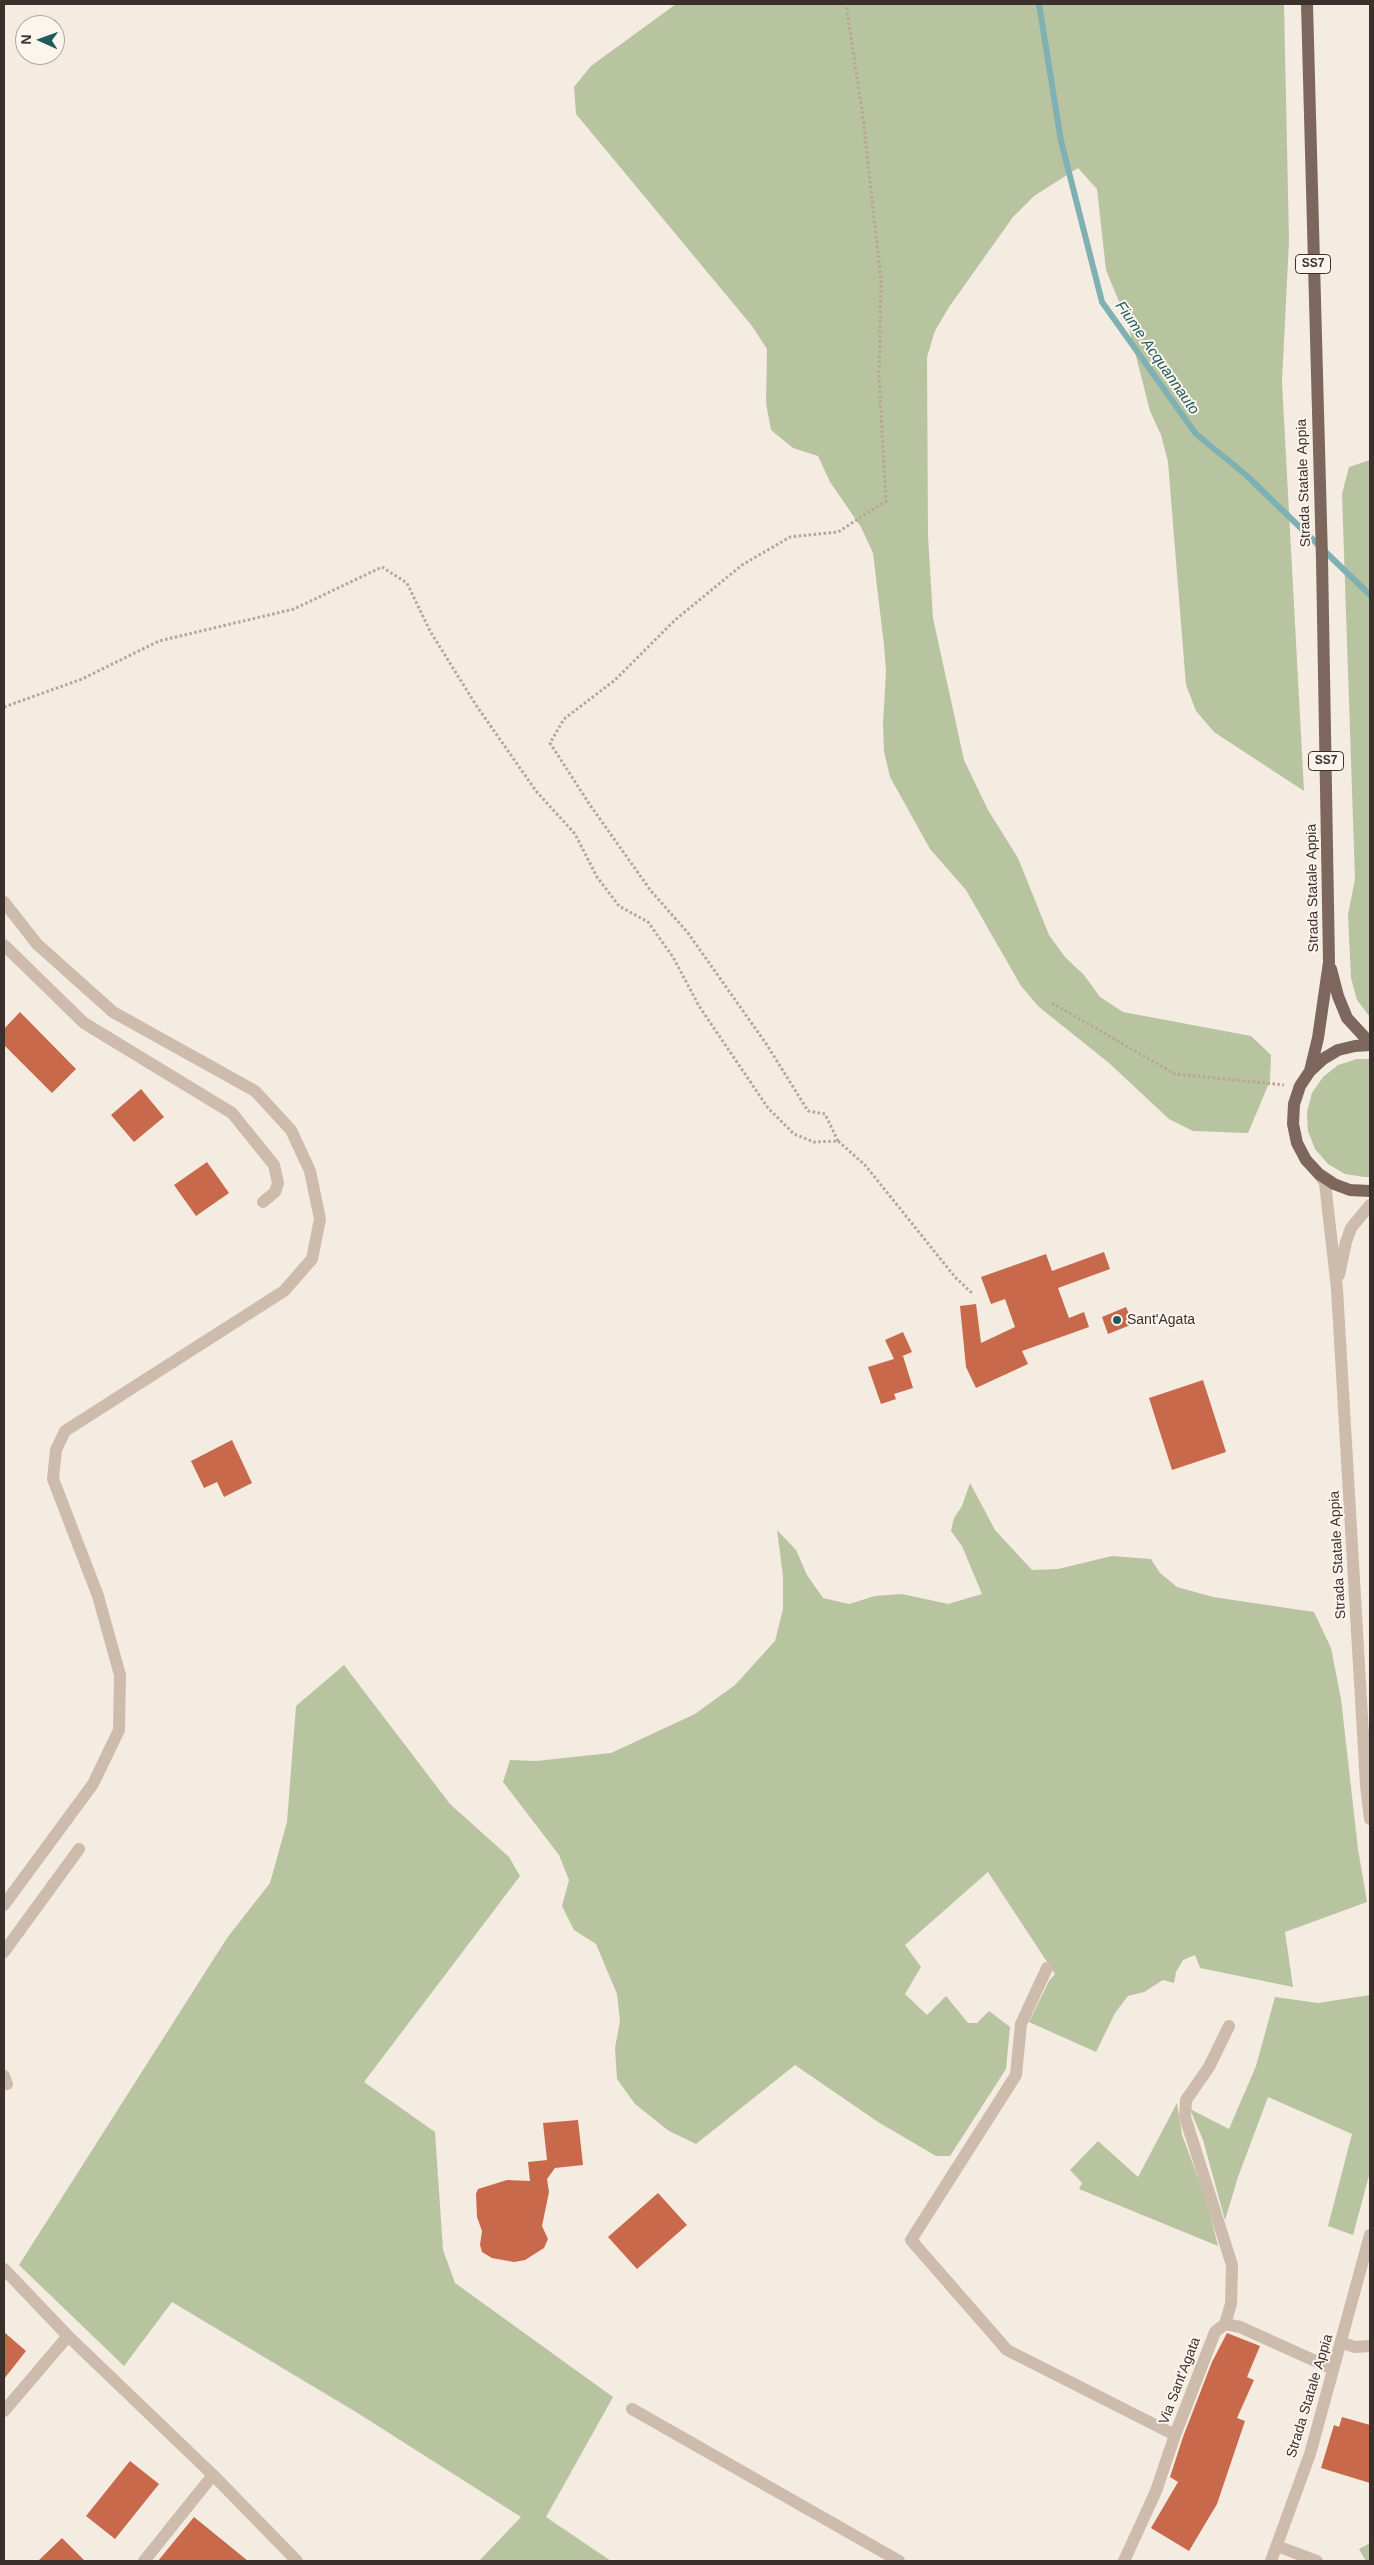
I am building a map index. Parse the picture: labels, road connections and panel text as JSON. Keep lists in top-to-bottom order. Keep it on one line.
{"streets":{"main road":["SS7","Strada Statale Appia"],"street":["Via Sant'Agata"]},"water":["Fiume Acquannauto"],"places":["Sant'Agata"],"north":"left"}
